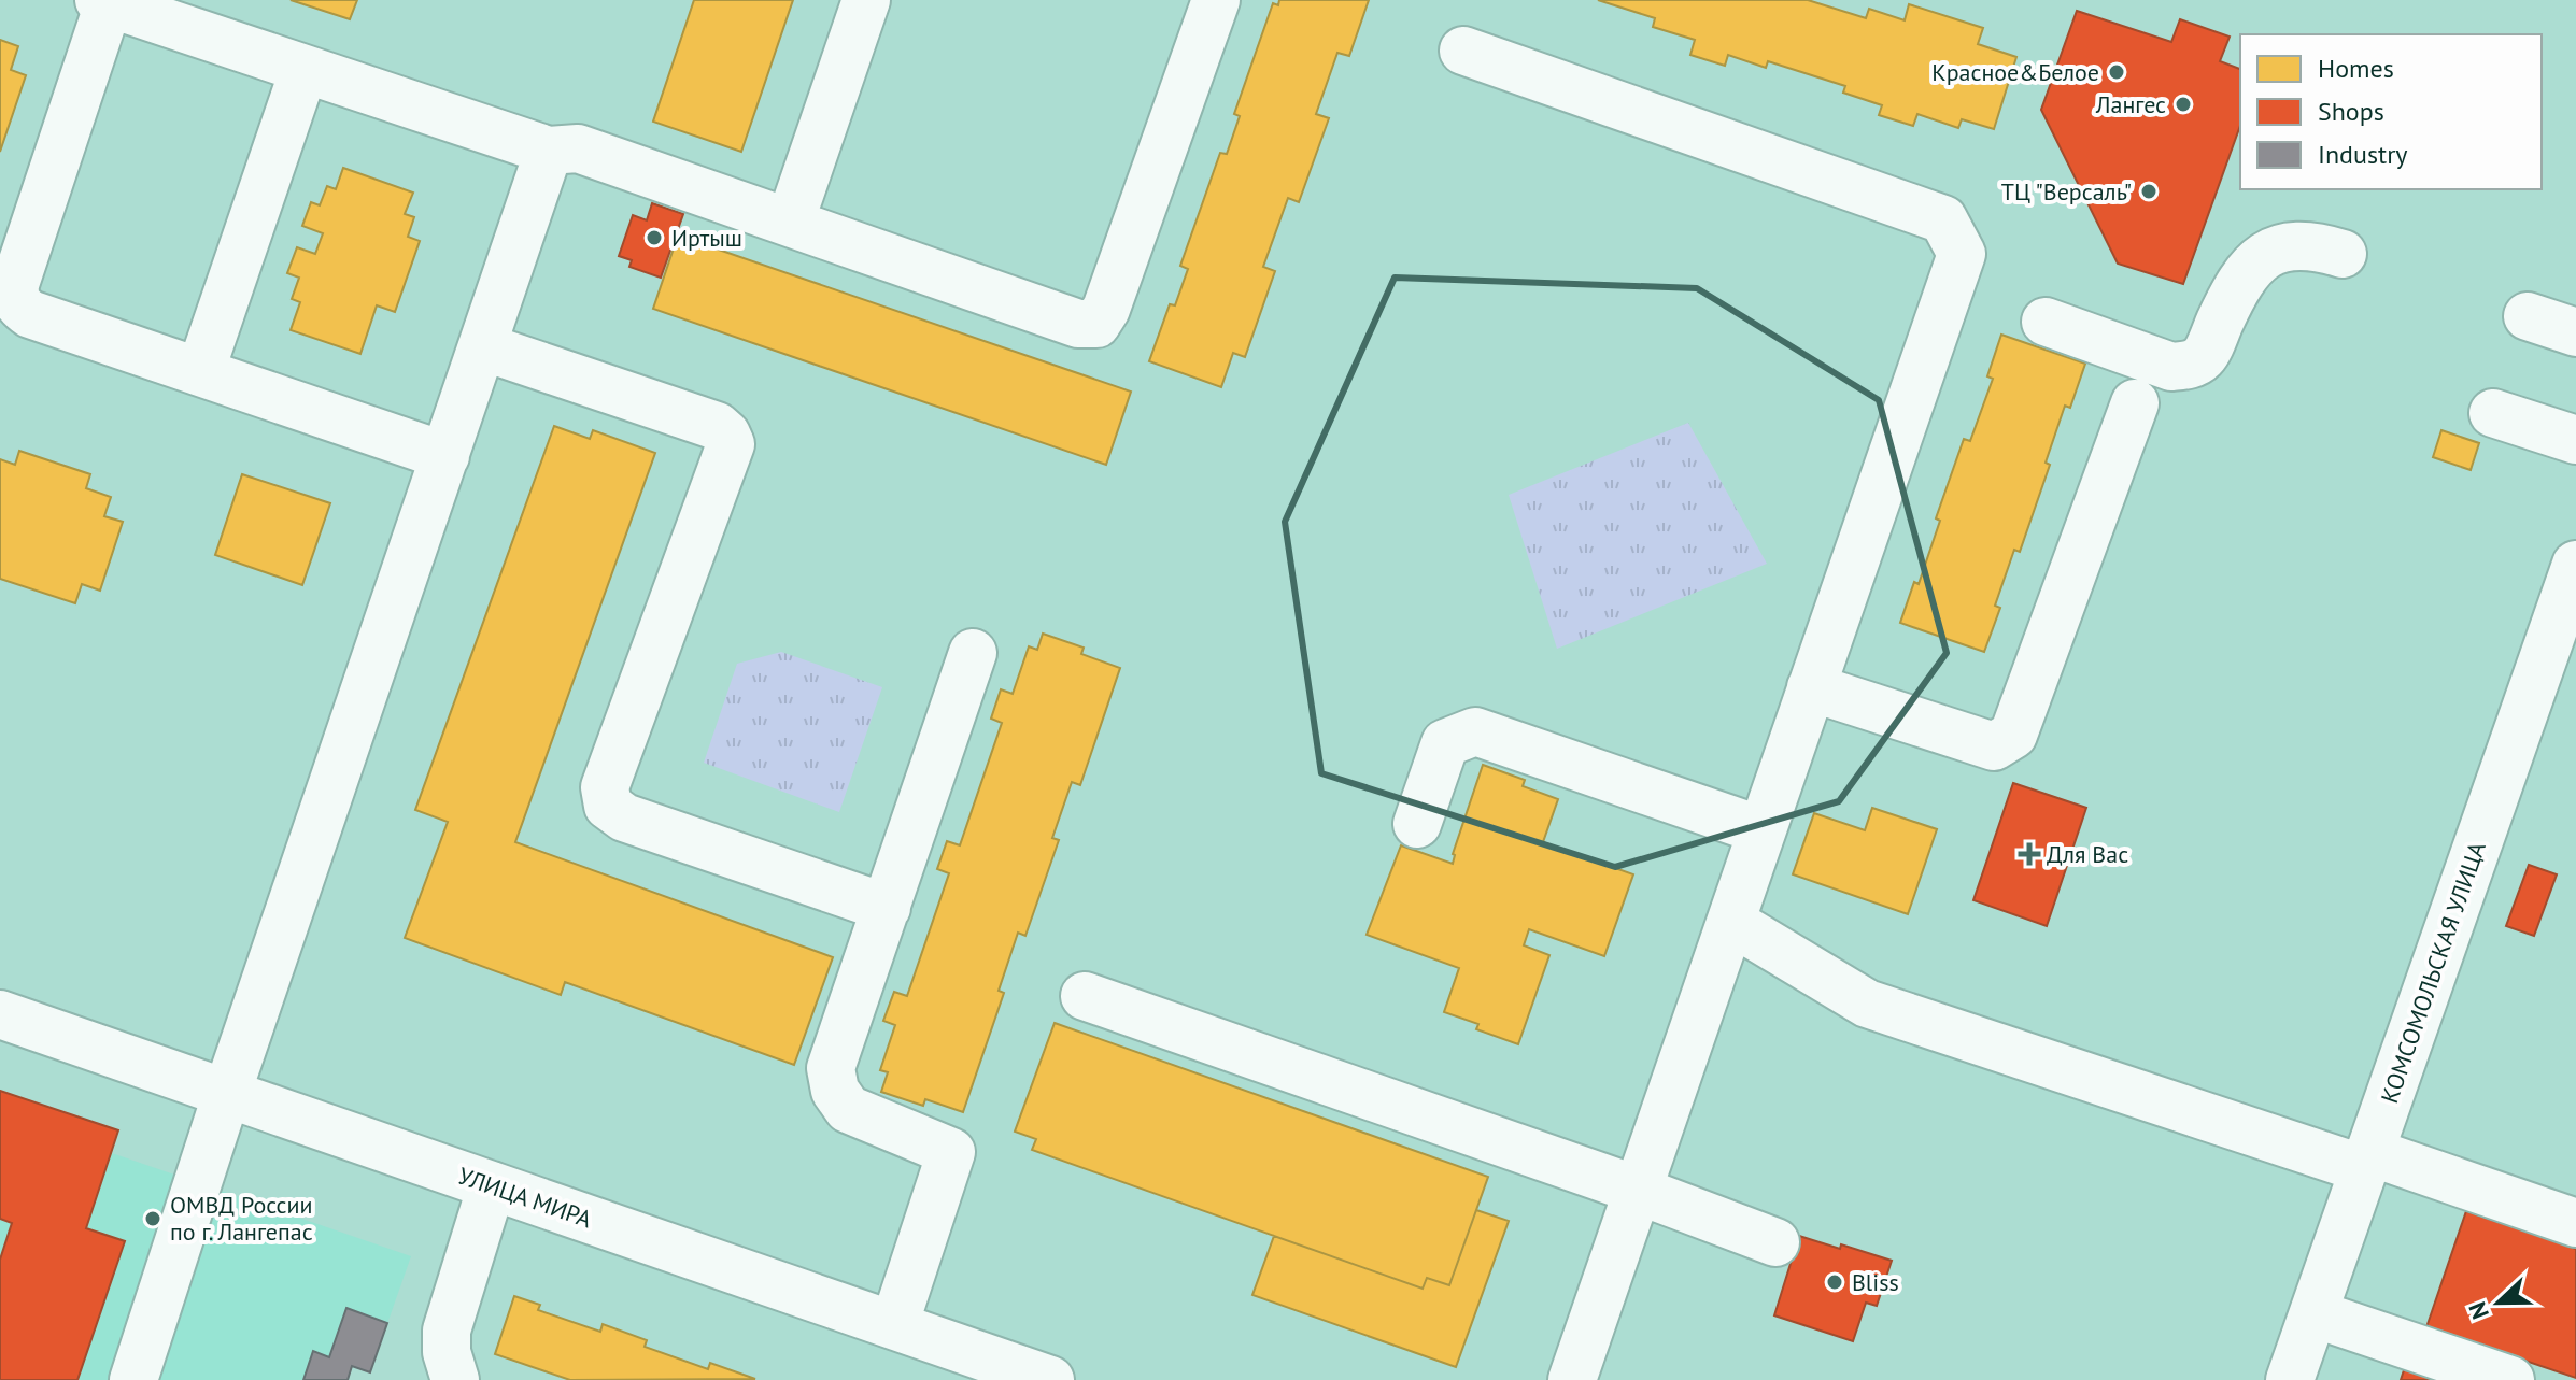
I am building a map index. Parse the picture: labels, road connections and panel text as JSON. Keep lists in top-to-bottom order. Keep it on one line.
{"streets":{"street":["КОМСОМОЛЬСКАЯ УЛИЦА","УЛИЦА МИРА"]},"places":{"other":["Красное&Белое","Лангес","ТЦ \"Версаль\"","Иртыш","ОМВД России по г. Лангепас","Bliss"],"health":["Для Вас"]},"legend":["Homes","Shops","Industry"],"north":"left"}
